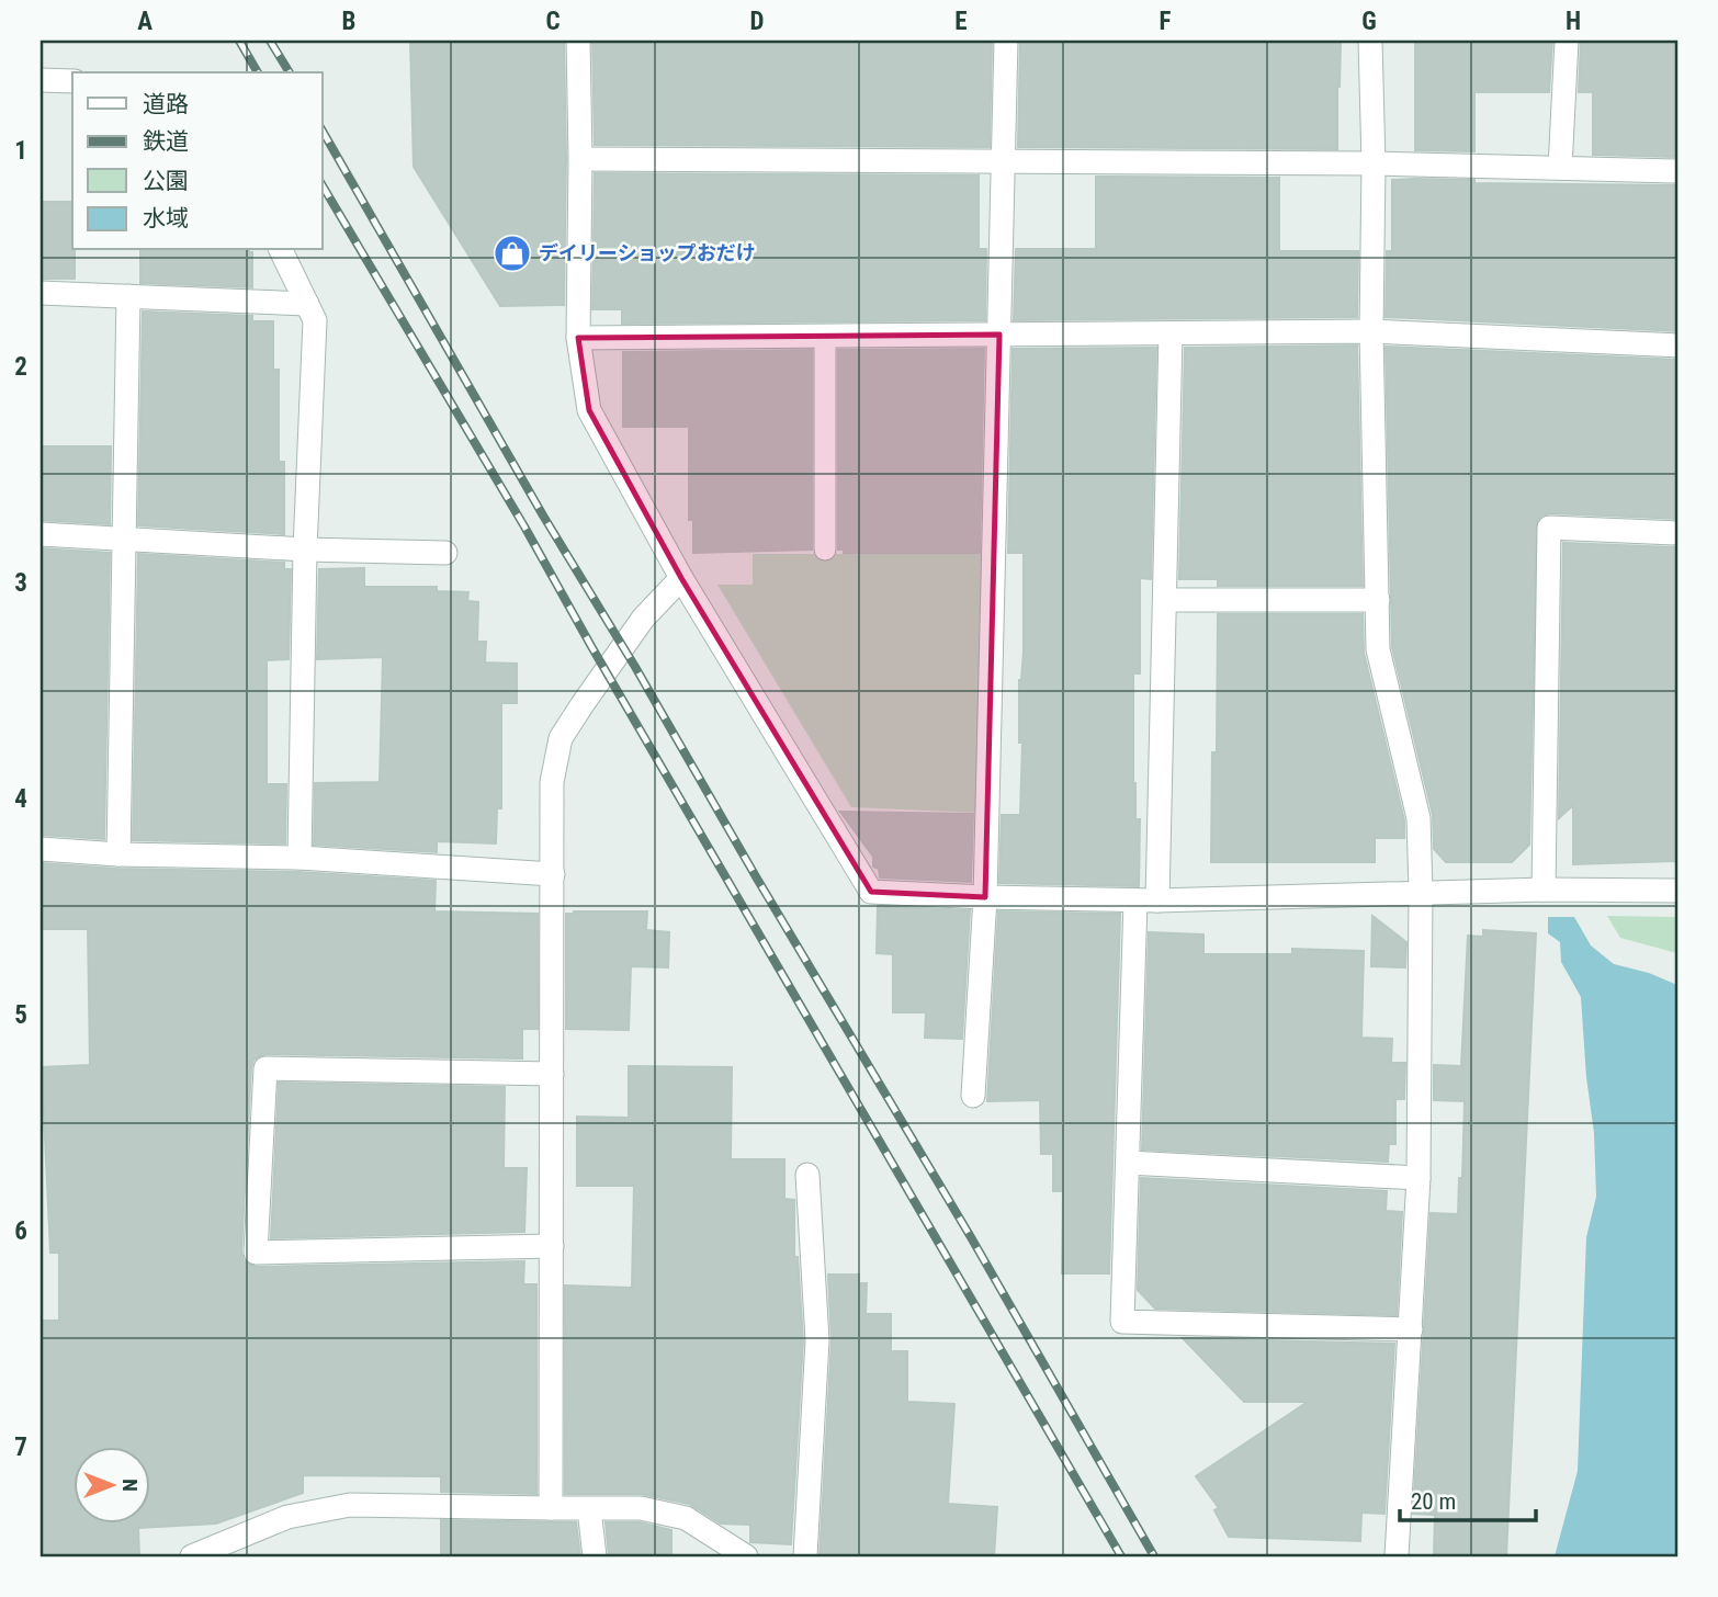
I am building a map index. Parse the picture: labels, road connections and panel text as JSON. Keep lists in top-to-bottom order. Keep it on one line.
{"places":{"shop":["デイリーショップおだけ"]},"legend":["道路","鉄道","公園","水域"],"scale_bar":"20 m","north":"right","grid":{"columns":["A","B","C","D","E","F","G","H"],"rows":["1","2","3","4","5","6","7"]}}
